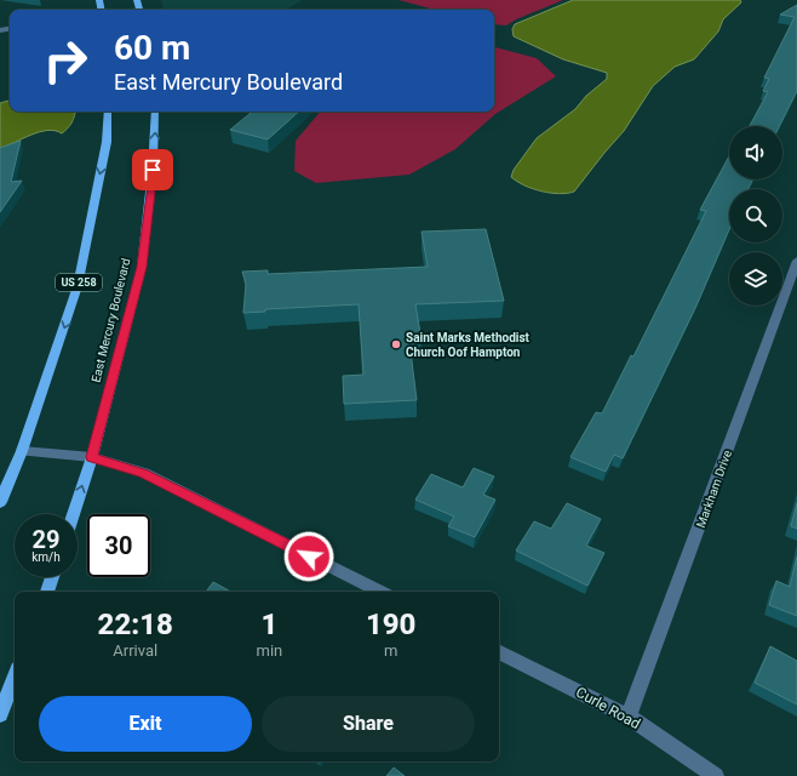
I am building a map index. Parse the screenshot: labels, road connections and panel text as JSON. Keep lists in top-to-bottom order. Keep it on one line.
{"streets":{"main road":["US 258","East Mercury Boulevard"],"street":["Markham Drive","Curle Road"]},"crossings":[["Markham Drive","Curle Road"]],"places":["Saint Marks Methodist Church Oof Hampton"],"page":{"turn":["60 m","East Mercury Boulevard"],"speed":"29 km/h","limit":"30","eta":["22:18","Arrival","1","min","190","m"],"buttons":["Exit","Share"]}}
